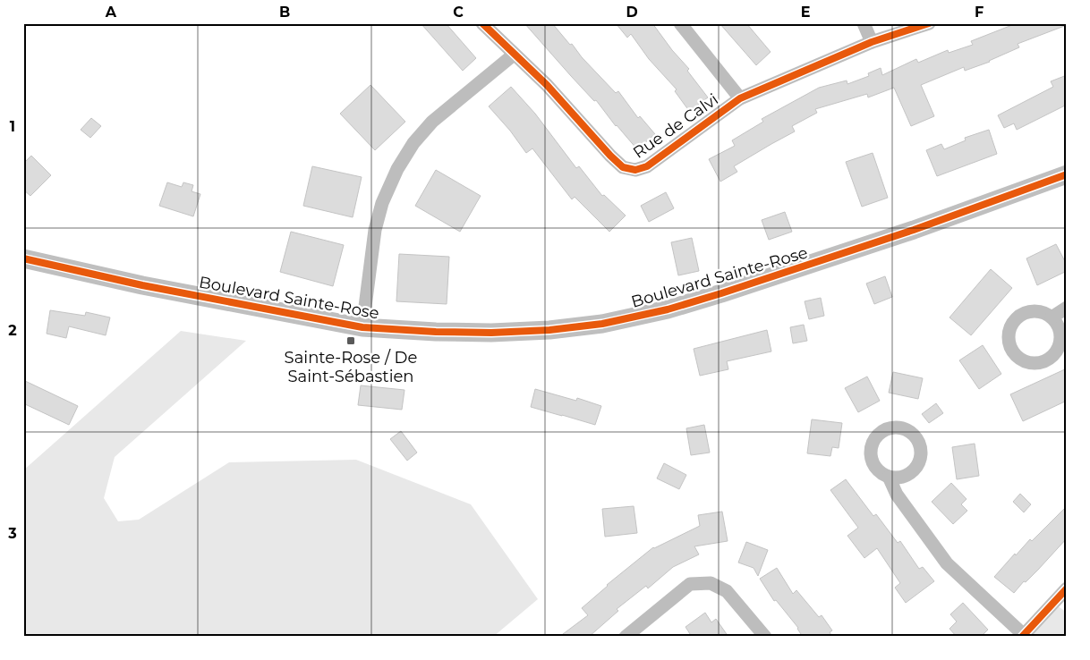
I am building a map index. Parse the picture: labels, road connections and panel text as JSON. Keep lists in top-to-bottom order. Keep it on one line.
{"streets":{"street":["Rue de Calvi","Boulevard Sainte-Rose"]},"places":{"transit":["Sainte-Rose / De Saint-Sébastien"]},"grid":{"columns":["A","B","C","D","E","F"],"rows":["1","2","3"]}}
